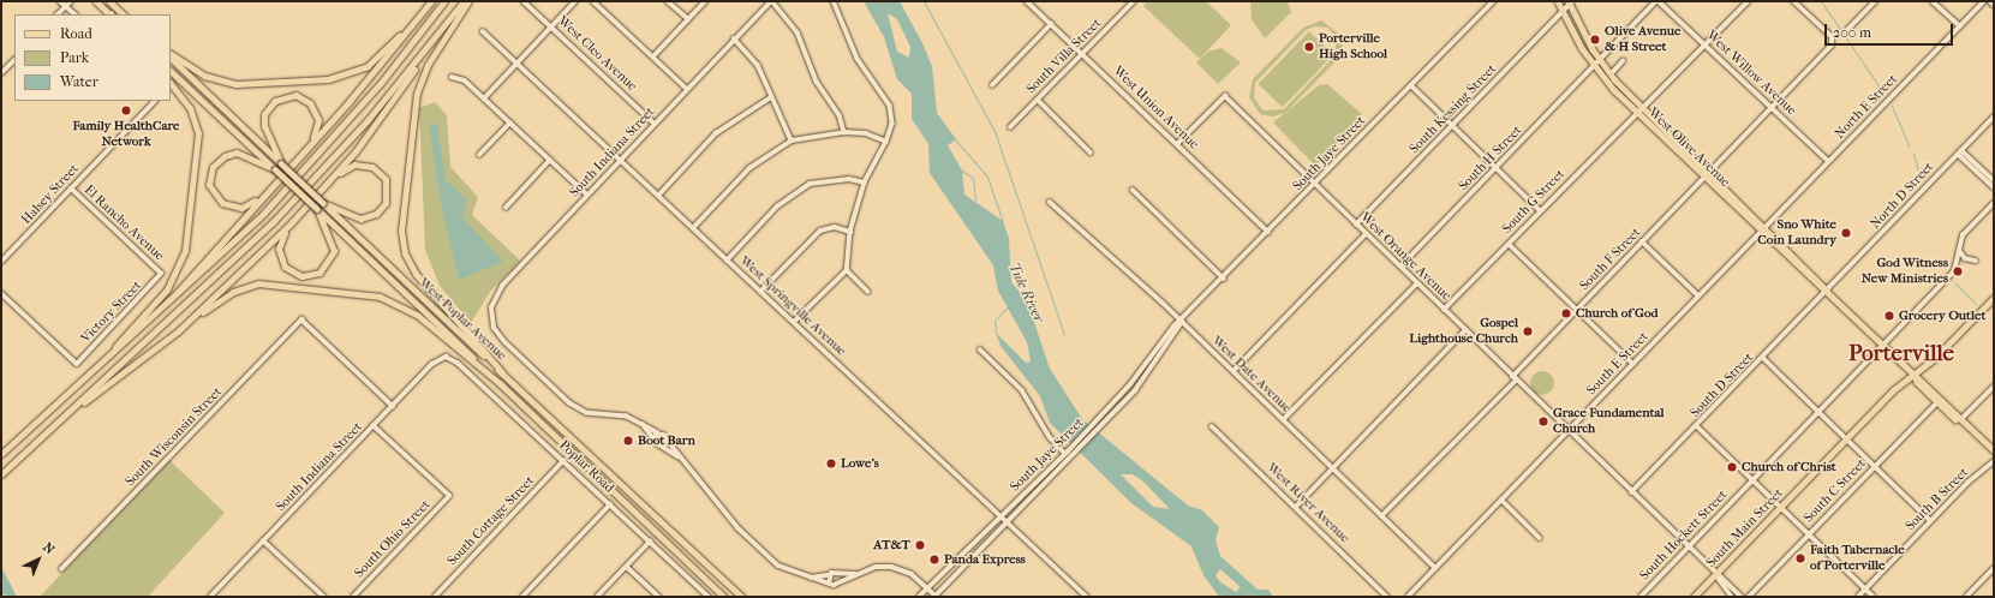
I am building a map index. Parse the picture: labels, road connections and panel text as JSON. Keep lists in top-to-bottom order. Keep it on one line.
{"streets":{"main road":["West Olive Avenue","West Poplar Avenue","South Main Street"],"street":["West Cleo Avenue","South Villa Street","West Willow Avenue","North E Street","West Union Avenue","South Kessing Street","South Indiana Street","South Jaye Street","South H Street","Halsey Street","North D Street","South G Street","El Rancho Avenue","West Orange Avenue","South F Street","West Springville Avenue","Victory Street","South E Street","West Date Avenue","South D Street","South Wisconsin Street","Poplar Road","South C Street","South B Street","West River Avenue","South Cottage Street","South Hockett Street","South Ohio Street"]},"crossings":[["West Cleo Avenue","South Indiana Street"],["South Villa Street","West Union Avenue"],["West Willow Avenue","North E Street"],["West Willow Avenue","South H Street"],["West Willow Avenue","South G Street"],["West Willow Avenue","South F Street"],["North E Street","West Olive Avenue"],["North E Street","South E Street"],["West Union Avenue","South Jaye Street"],["West Union Avenue","West Orange Avenue"],["South Kessing Street","West Olive Avenue"],["South Kessing Street","West Orange Avenue"],["West Olive Avenue","South H Street"],["West Olive Avenue","North D Street"],["West Olive Avenue","South G Street"],["West Olive Avenue","South F Street"],["West Olive Avenue","South E Street"],["West Olive Avenue","South D Street"],["West Olive Avenue","South Main Street"],["West Olive Avenue","South Hockett Street"],["South Indiana Street","West Springville Avenue"],["South Indiana Street","South Wisconsin Street"],["South Indiana Street","Poplar Road"],["South Indiana Street","South Ohio Street"],["South Jaye Street","West Orange Avenue"],["South Jaye Street","West Springville Avenue"],["South Jaye Street","West Date Avenue"],["South H Street","West Orange Avenue"],["Halsey Street","El Rancho Avenue"],["North D Street","South D Street"],["South G Street","West Orange Avenue"],["El Rancho Avenue","Victory Street"],["West Orange Avenue","South F Street"],["West Orange Avenue","South E Street"],["West Orange Avenue","South D Street"],["West Orange Avenue","South Main Street"],["West Orange Avenue","South Hockett Street"],["South F Street","West Date Avenue"],["South E Street","West Date Avenue"],["Poplar Road","South Cottage Street"]],"districts":["Porterville"],"water":["Tule River"],"places":["Olive Avenue & H Street","Porterville High School","Family HealthCare Network","Sno White Coin Laundry","God Witness New Ministries","Church of God","Grocery Outlet","Gospel Lighthouse Church","Grace Fundamental Church","Boot Barn","Lowe's","Church of Christ","AT&T","Faith Tabernacle of Porterville","Panda Express"],"legend":["Road","Park","Water"],"scale_bar":"200 m","north":"top right"}
